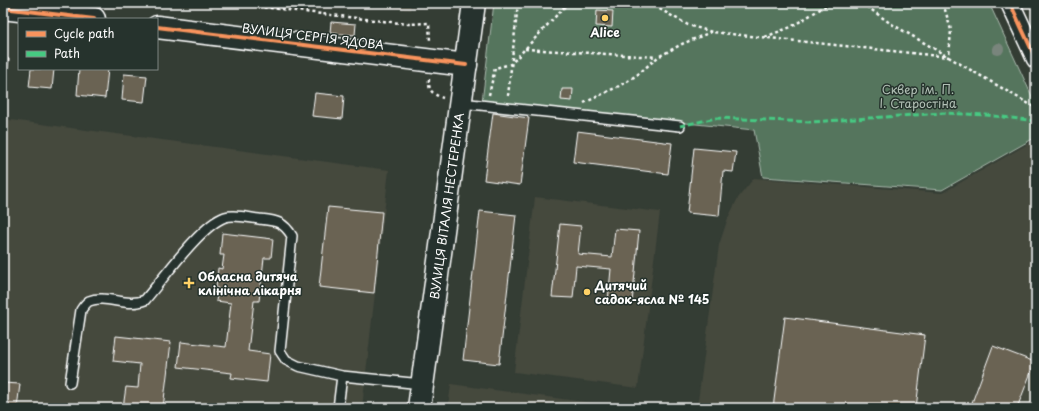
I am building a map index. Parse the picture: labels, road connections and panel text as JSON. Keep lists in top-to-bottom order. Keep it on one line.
{"streets":{"main road":["ВУЛИЦЯ СЕРГІЯ ЯДОВА","ВУЛИЦЯ ВІТАЛІЯ НЕСТЕРЕНКА"]},"crossings":[["ВУЛИЦЯ СЕРГІЯ ЯДОВА","ВУЛИЦЯ ВІТАЛІЯ НЕСТЕРЕНКА"]],"parks":["Сквер ім. П. І. Старостіна"],"places":{"other":["Alice","Дитячий садок-ясла № 145"],"health":["Обласна дитяча клінічна лікарня"]},"legend":["Cycle path","Path"]}
